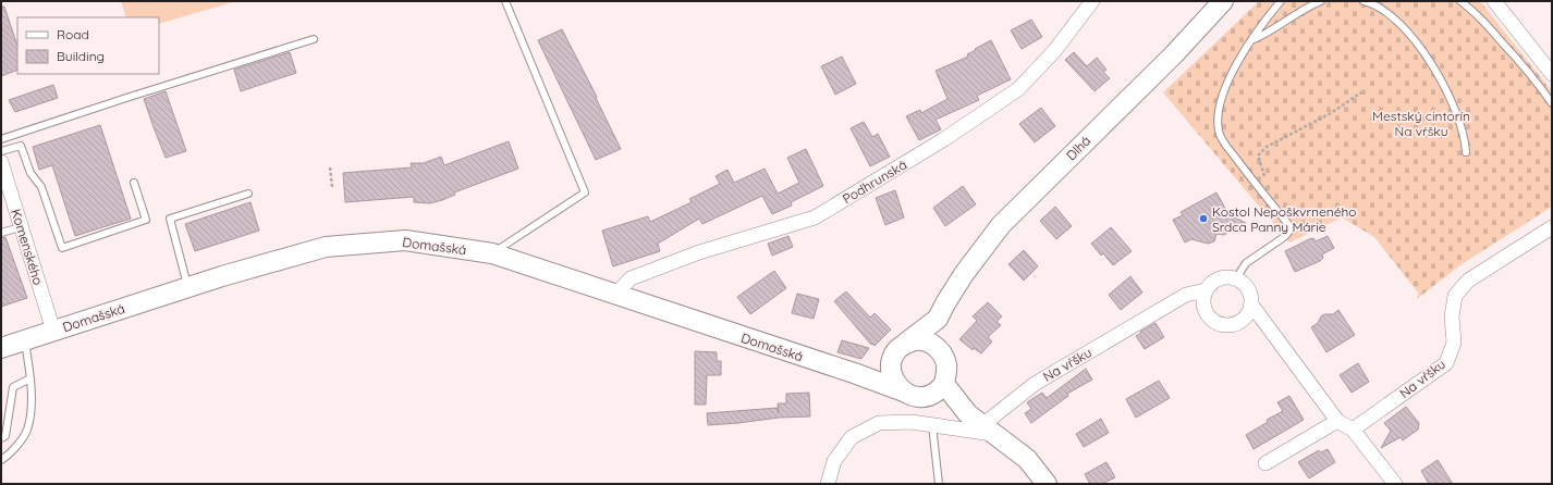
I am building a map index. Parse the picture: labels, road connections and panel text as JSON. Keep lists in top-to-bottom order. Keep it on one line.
{"streets":{"street":["Dlhá","Podhrunská","Domašská","Komenského","Na vŕšku"]},"crossings":[["Podhrunská","Domašská"],["Domašská","Komenského"]],"parks":["Mestský cintorín Na vŕšku"],"places":["Kostol Nepoškvrneného Srdca Panny Márie"],"legend":["Road","Building"]}
